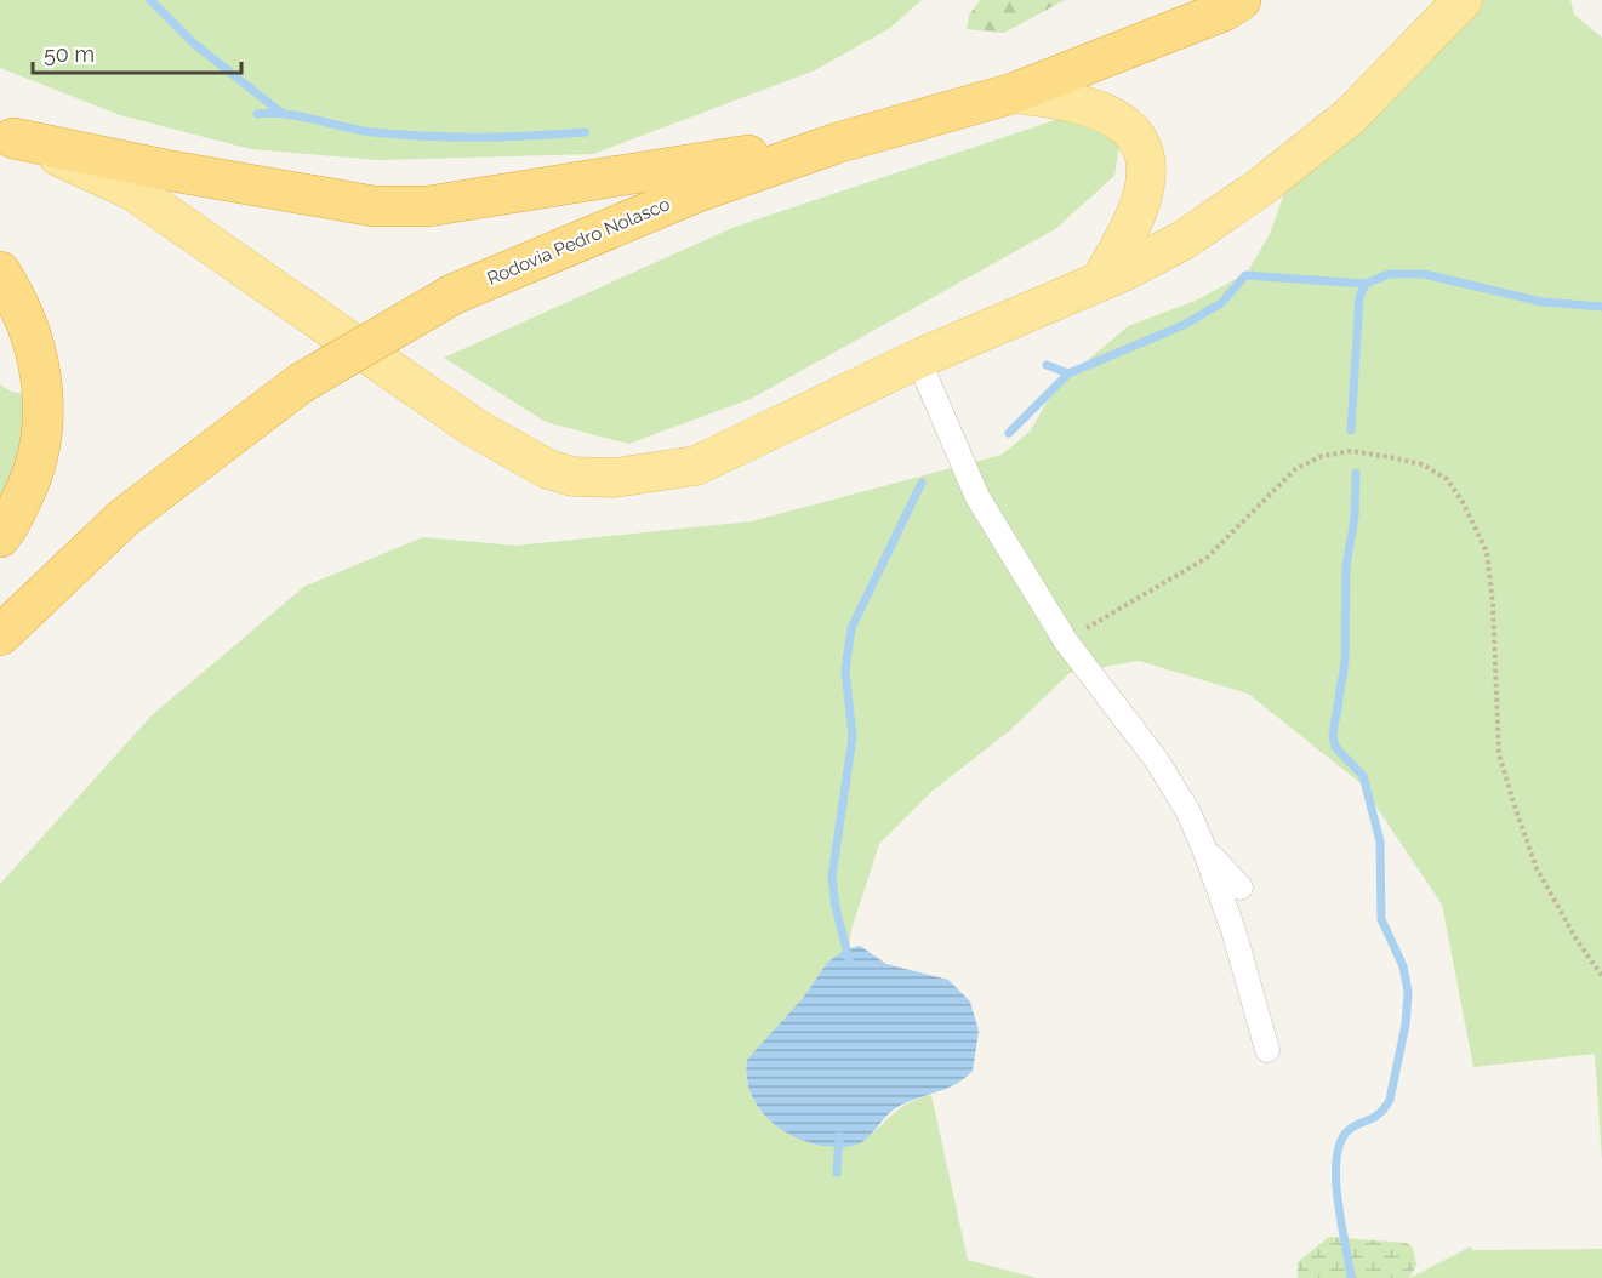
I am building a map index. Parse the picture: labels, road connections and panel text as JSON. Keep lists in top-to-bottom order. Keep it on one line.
{"streets":{"highway":["Rodovia Pedro Nolasco"]},"scale_bar":"50 m"}
